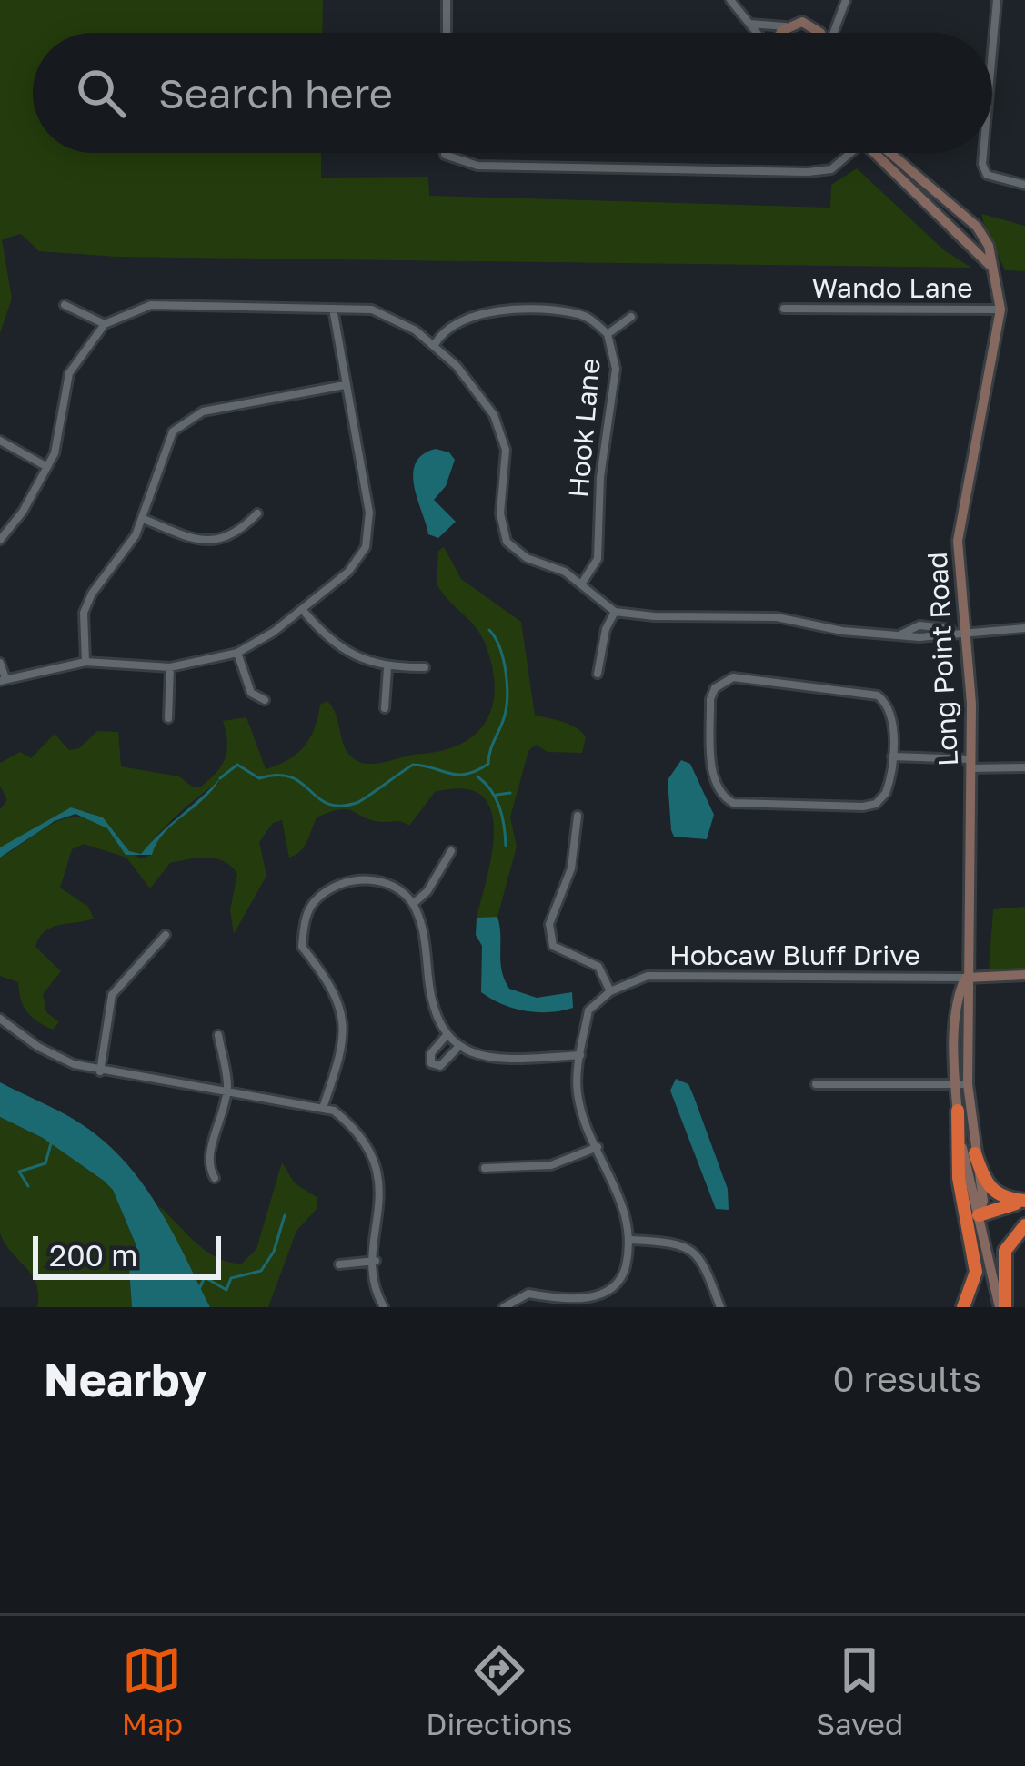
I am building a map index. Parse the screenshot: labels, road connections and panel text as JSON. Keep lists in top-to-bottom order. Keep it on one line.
{"streets":{"main road":["Long Point Road"],"street":["Wando Lane","Hook Lane","Hobcaw Bluff Drive"]},"crossings":[["Wando Lane","Long Point Road"],["Long Point Road","Hobcaw Bluff Drive"]],"scale_bar":"200 m","page":{"search":"Search here","scale":"200 m","heading":["Nearby","0 results"],"nav":["Map","Directions","Saved"]}}
